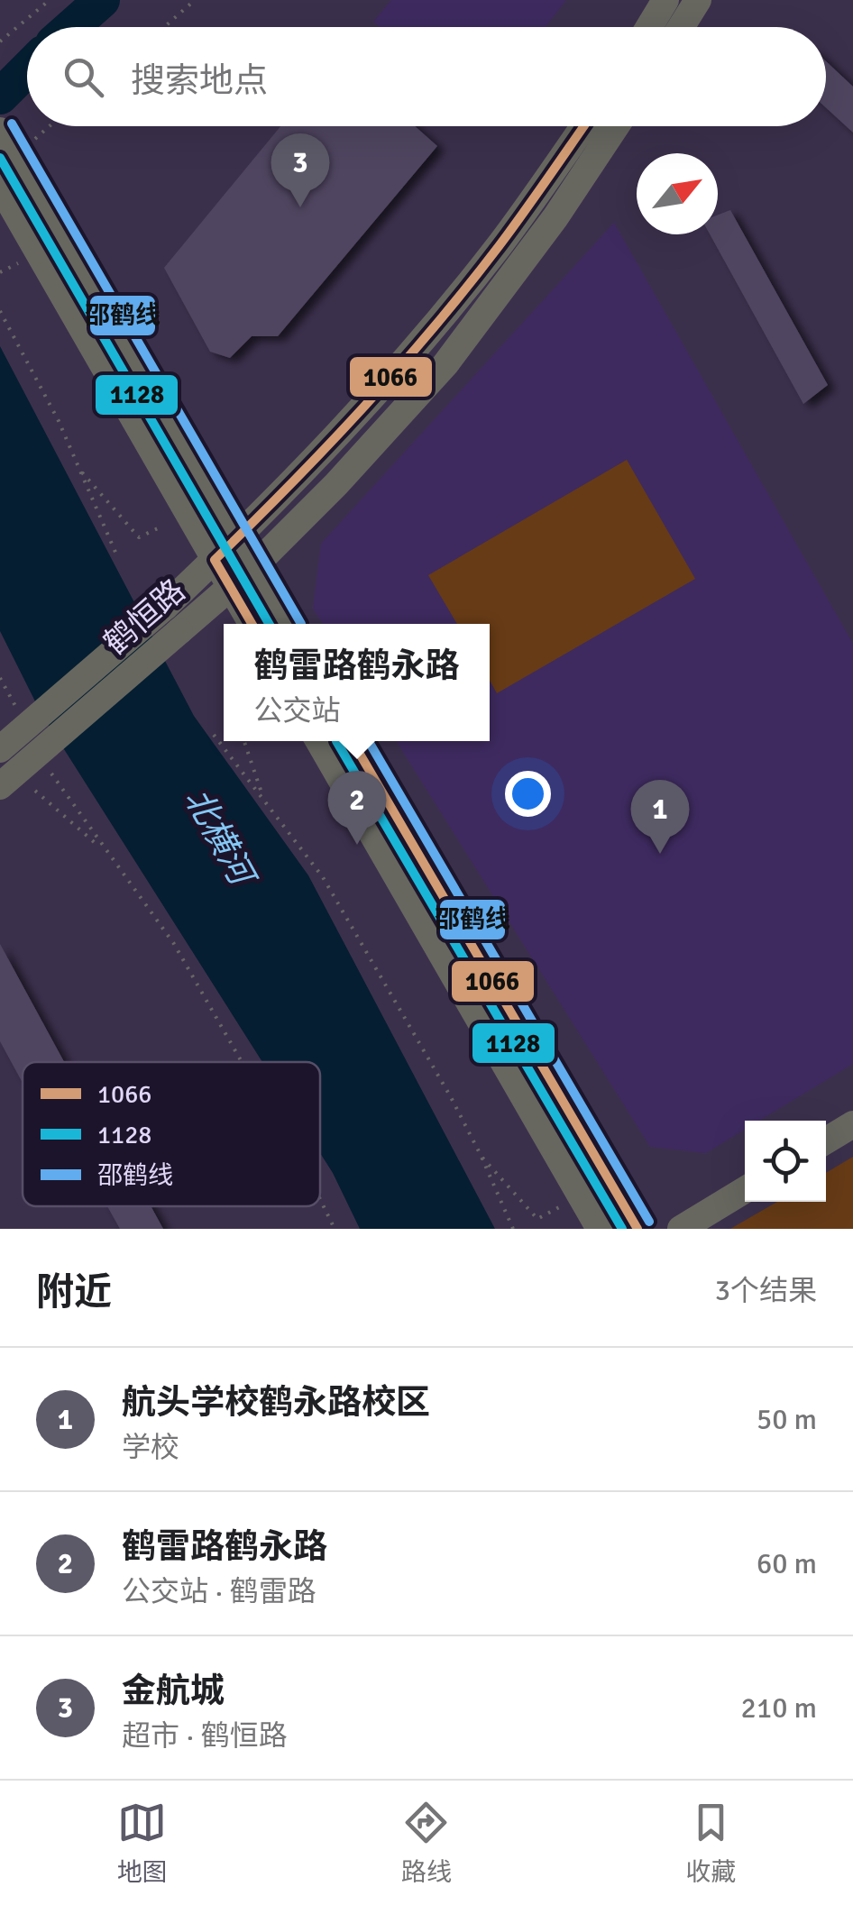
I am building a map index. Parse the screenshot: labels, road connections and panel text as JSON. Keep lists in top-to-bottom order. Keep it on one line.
{"streets":{"street":["鹤恒路"]},"water":["北横河"],"lines":["transit line 邵鹤线","transit line 1066","transit line 1128"],"legend":["1066","1128","邵鹤线"],"north":"top right","page":{"search":"搜索地点","pins":["3","2","1"],"popup":["鹤雷路鹤永路","公交站"],"heading":["附近","3个结果"],"list":[{"mark":"1","name":"航头学校鹤永路校区","note":"学校","value":"50 m"},{"mark":"2","name":"鹤雷路鹤永路","note":"公交站 · 鹤雷路","value":"60 m"},{"mark":"3","name":"金航城","note":"超市 · 鹤恒路","value":"210 m"}],"nav":["地图","路线","收藏"]}}
